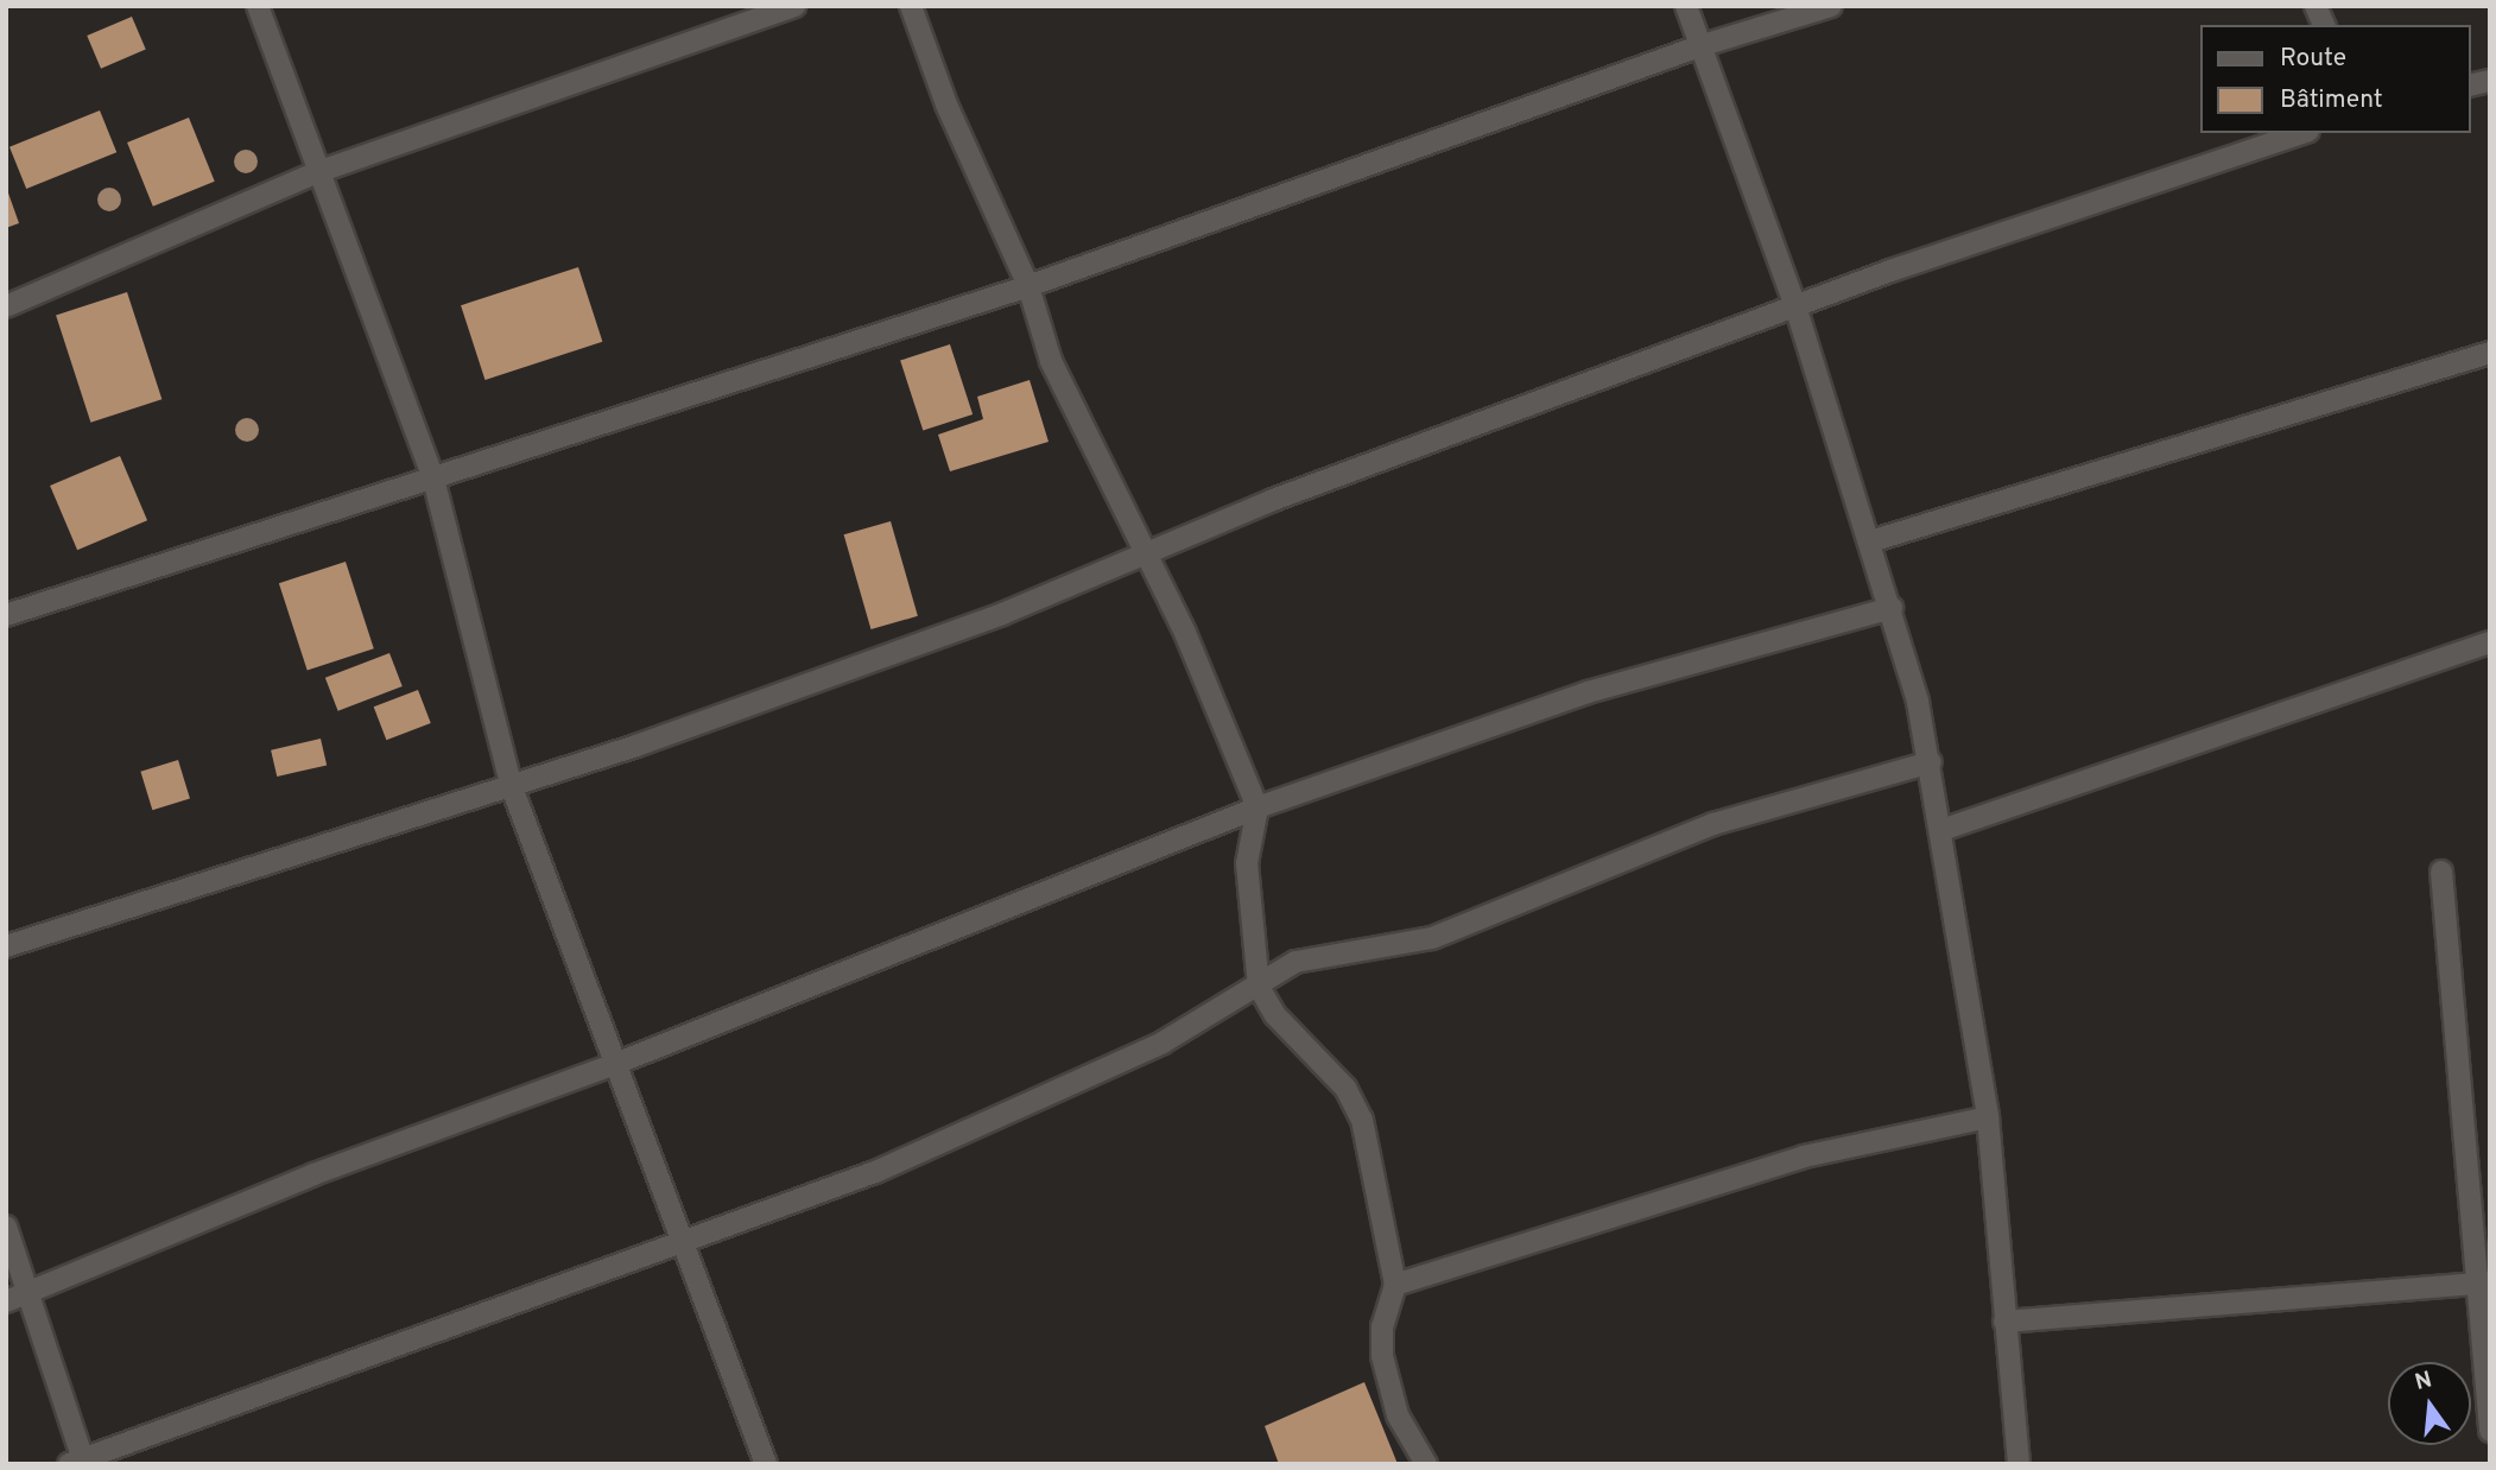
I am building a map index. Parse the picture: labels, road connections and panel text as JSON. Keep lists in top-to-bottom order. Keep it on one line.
{"legend":["Route","Bâtiment"],"north":"top"}
